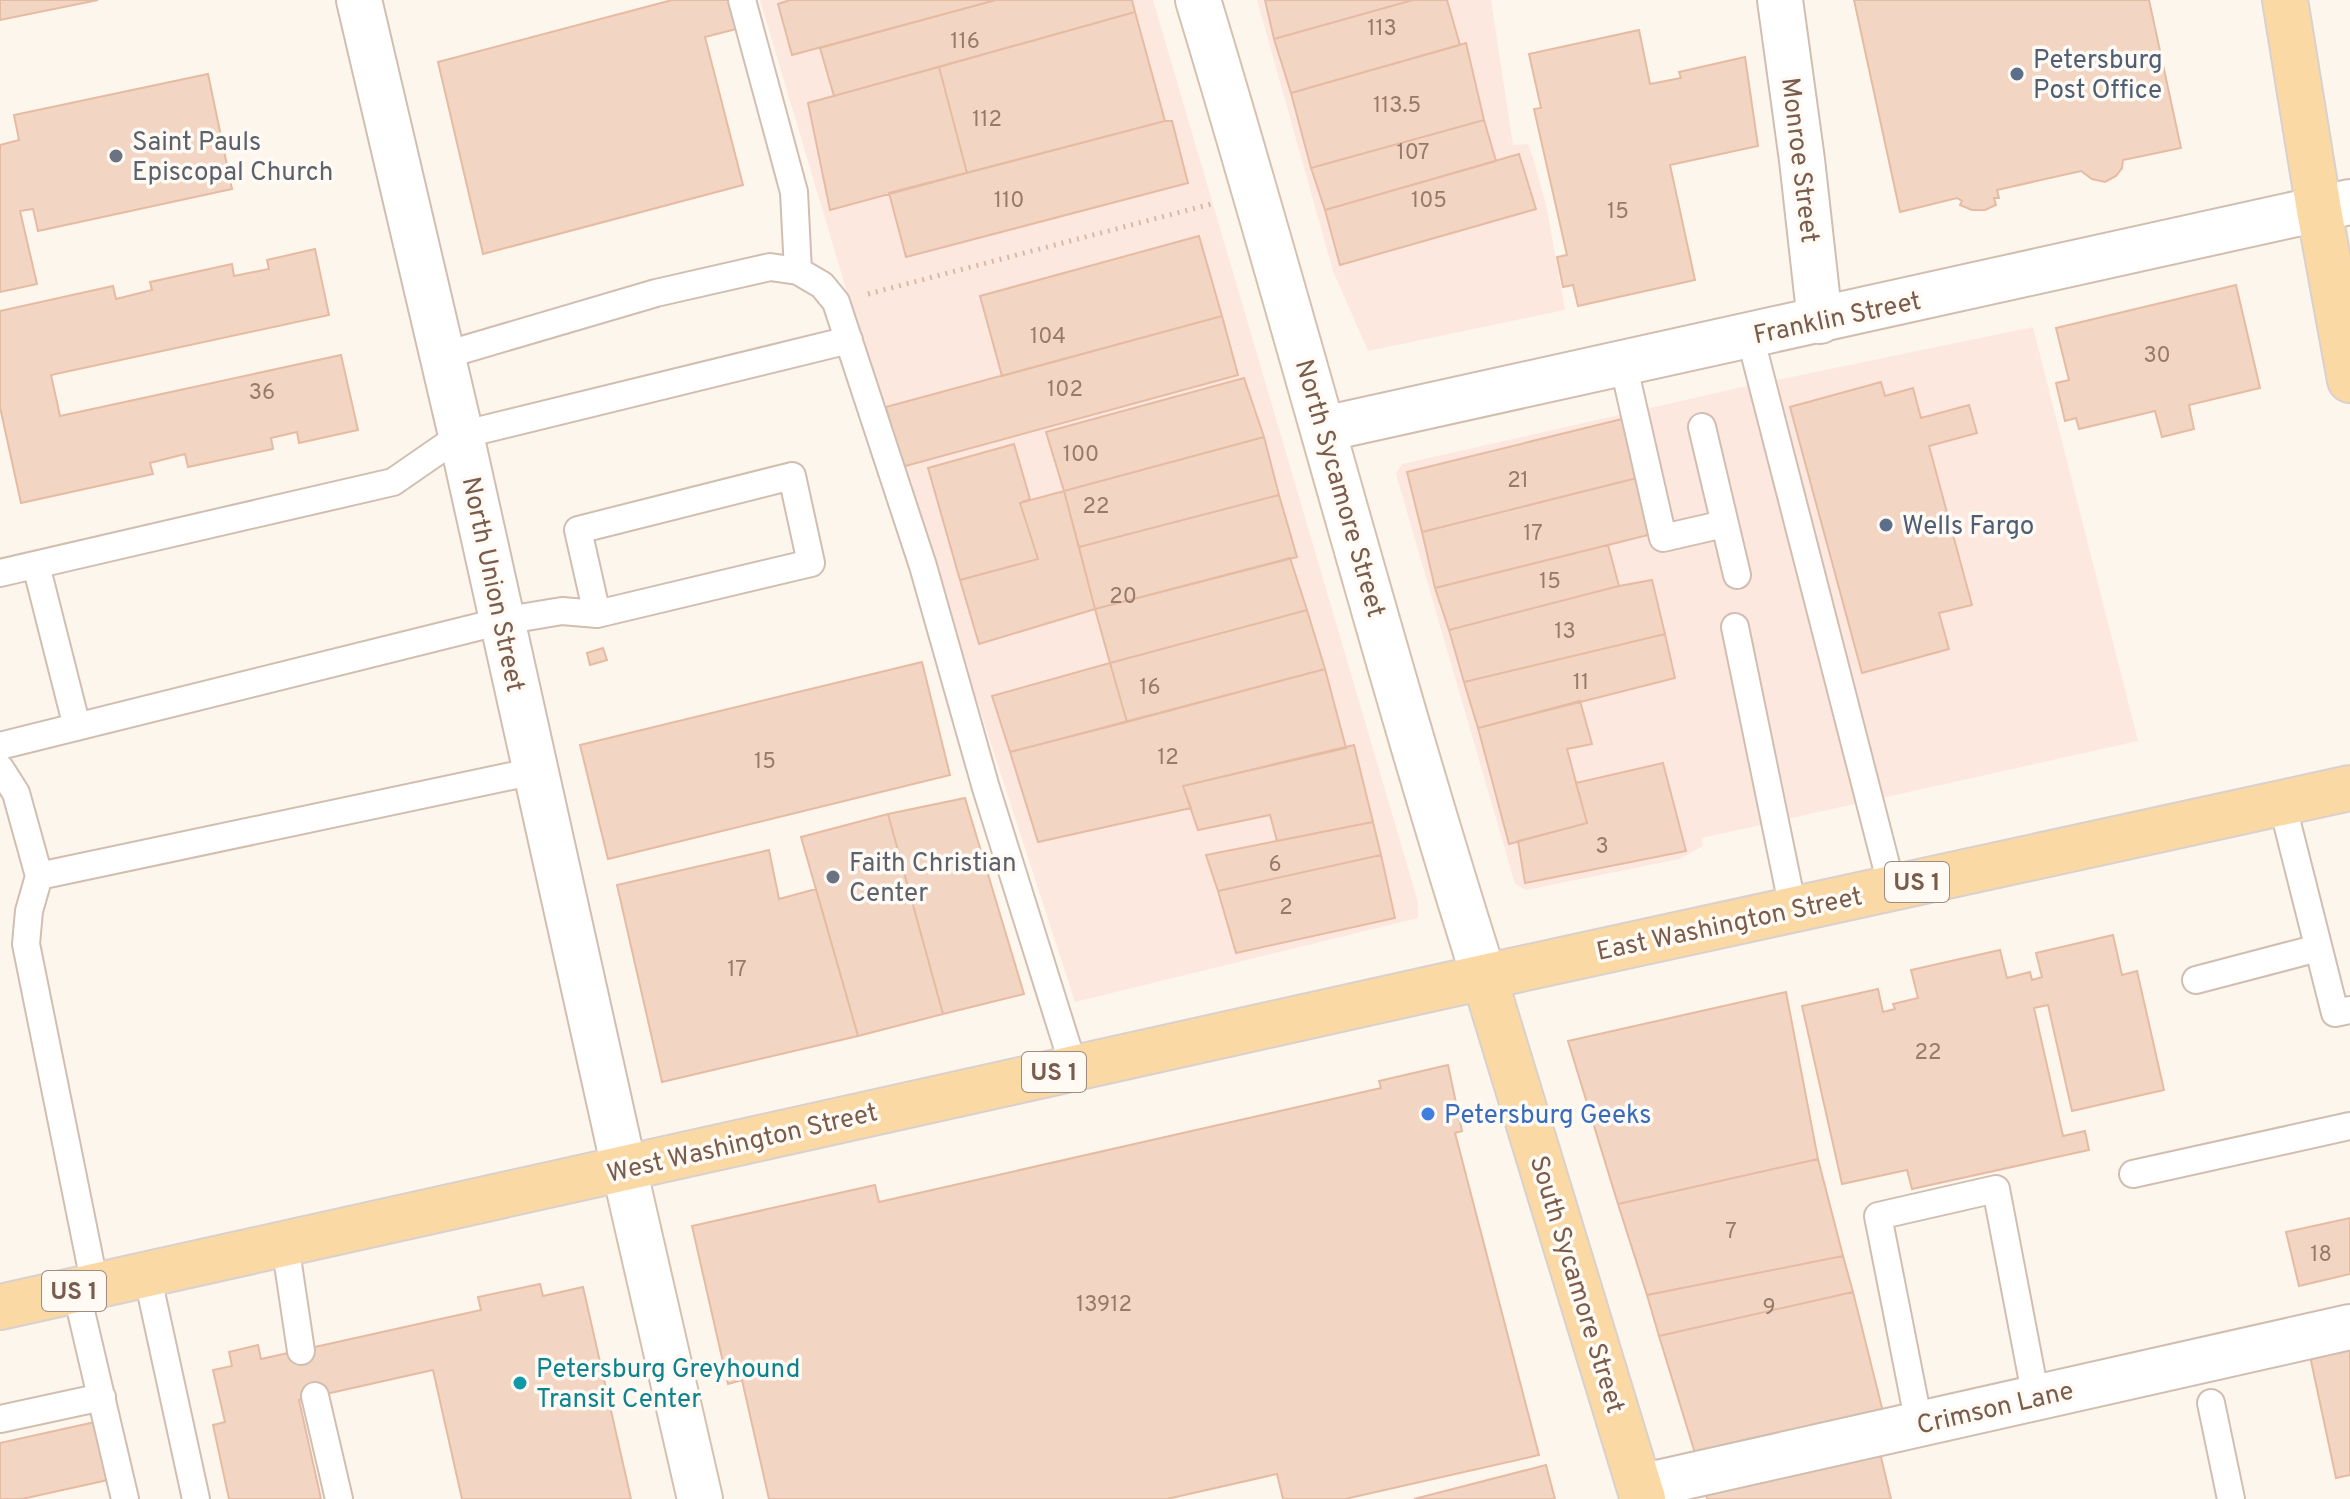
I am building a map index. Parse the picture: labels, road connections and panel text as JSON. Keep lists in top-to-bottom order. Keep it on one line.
{"streets":{"main road":["US 1","East Washington Street","West Washington Street","South Sycamore Street"],"street":["Monroe Street","Franklin Street","North Sycamore Street","North Union Street","Crimson Lane"]},"crossings":[["Monroe Street","Franklin Street"],["Franklin Street","North Sycamore Street"],["North Sycamore Street","East Washington Street"],["North Sycamore Street","West Washington Street"],["North Sycamore Street","South Sycamore Street"],["North Union Street","West Washington Street"],["East Washington Street","West Washington Street"],["East Washington Street","South Sycamore Street"],["West Washington Street","South Sycamore Street"],["South Sycamore Street","Crimson Lane"]],"places":["Petersburg Post Office","Saint Pauls Episcopal Church","Wells Fargo","Faith Christian Center","Petersburg Geeks","Petersburg Greyhound Transit Center"],"house_numbers":["113","116","113.5","112","107","110","105","15","104","30","102","36","100","21","22","17","15","20","13","11","16","12","15","3","6","2","17","22","7","18","13912","9"]}
